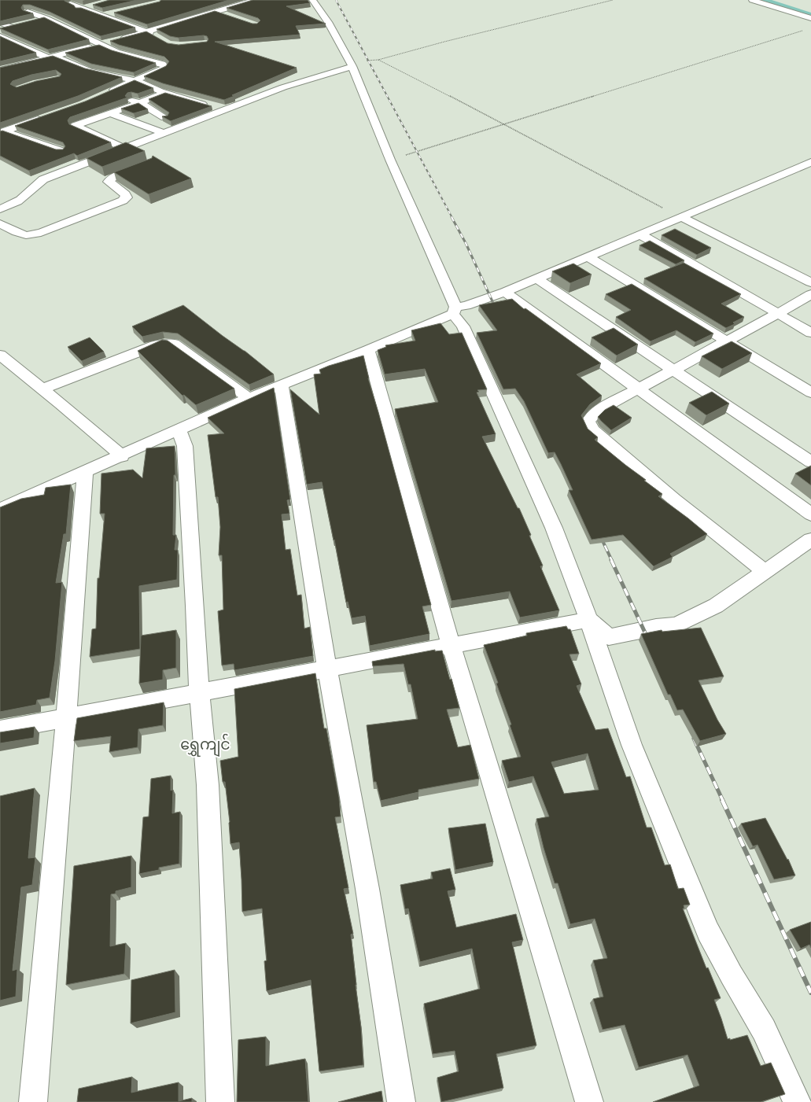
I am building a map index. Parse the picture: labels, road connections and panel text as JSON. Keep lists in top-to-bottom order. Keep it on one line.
{"districts":["ရွှေကျင်"]}
